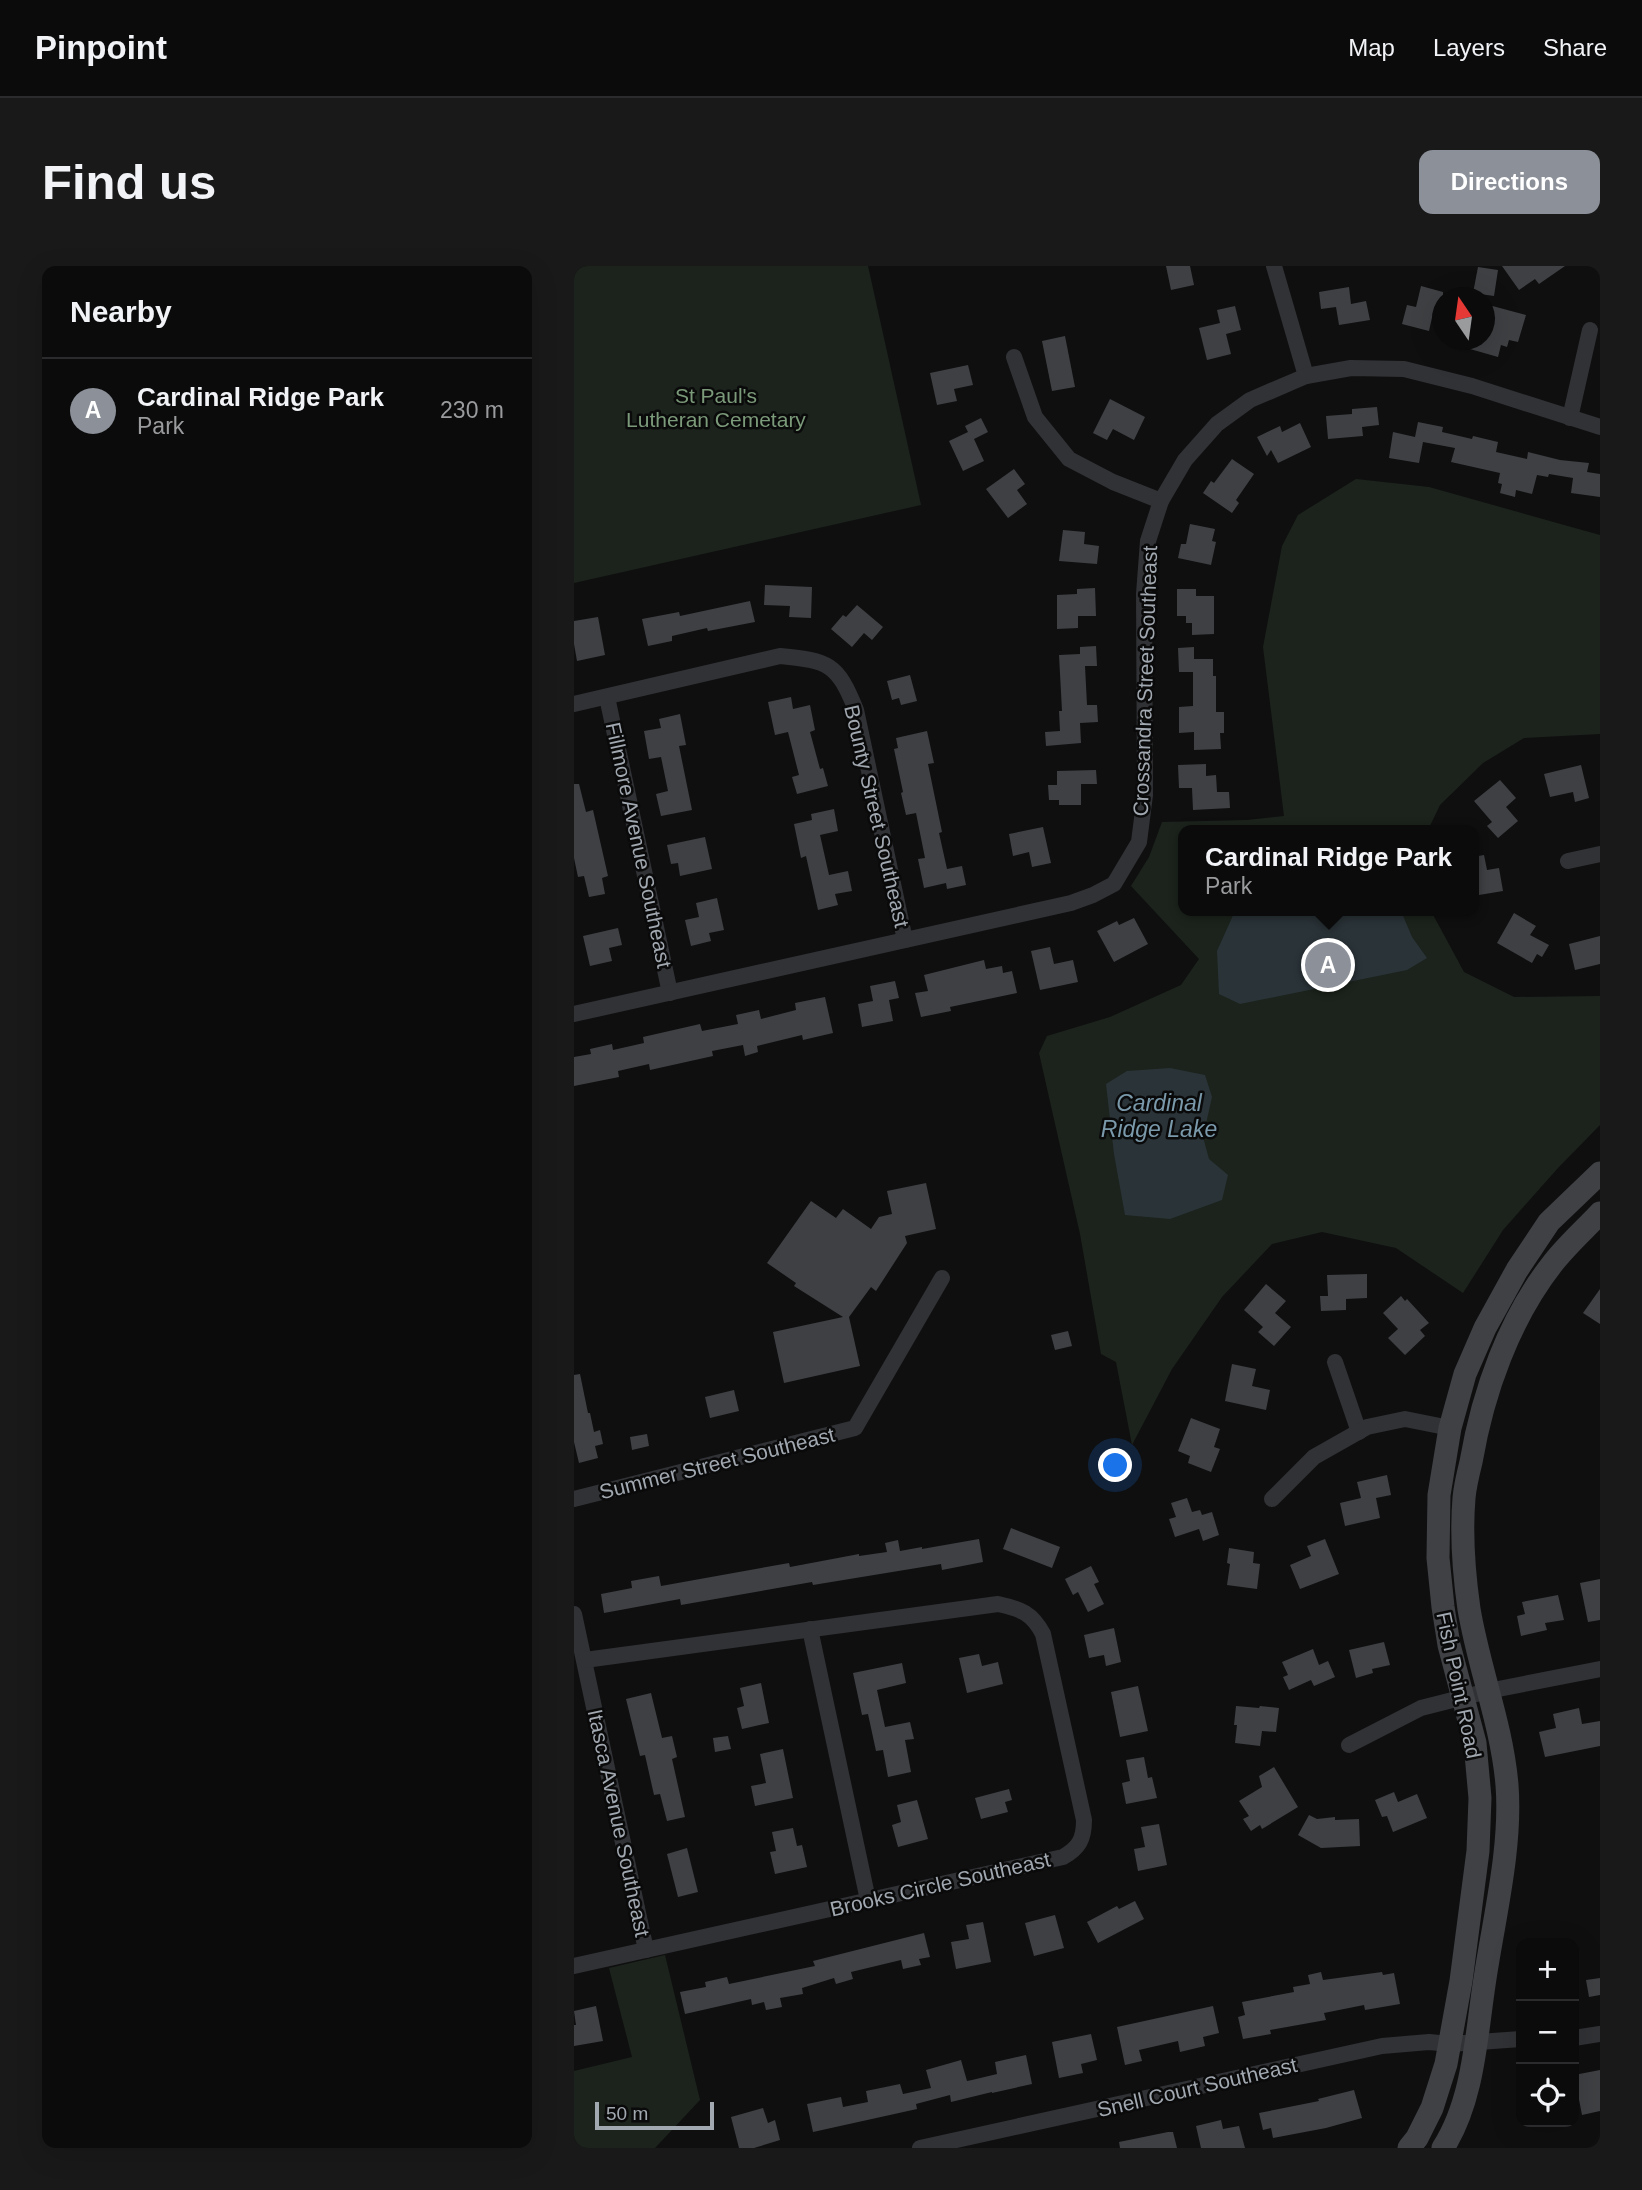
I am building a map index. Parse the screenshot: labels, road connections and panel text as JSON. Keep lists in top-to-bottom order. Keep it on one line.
{"streets":{"street":["Crossandra Street Southeast","Bounty Street Southeast","Fillmore Avenue Southeast","Summer Street Southeast","Fish Point Road","Itasca Avenue Southeast","Brooks Circle Southeast","Snell Court Southeast"]},"crossings":[["Crossandra Street Southeast","Bounty Street Southeast"],["Crossandra Street Southeast","Fillmore Avenue Southeast"],["Bounty Street Southeast","Fillmore Avenue Southeast"],["Fish Point Road","Snell Court Southeast"],["Itasca Avenue Southeast","Brooks Circle Southeast"]],"water":["Cardinal Ridge Lake"],"parks":["St Paul's Lutheran Cemetary"],"scale_bar":"50 m","north":"top","page":{"header":"Pinpoint","nav":["Map","Layers","Share"],"buttons":"Directions","title":"Find us","heading":"Nearby","list":[{"mark":"A","name":"Cardinal Ridge Park","note":"Park","value":"230 m"}],"popup":["Cardinal Ridge Park","Park"],"pins":"A","map_buttons":["+","−"],"scale":"50 m"}}
